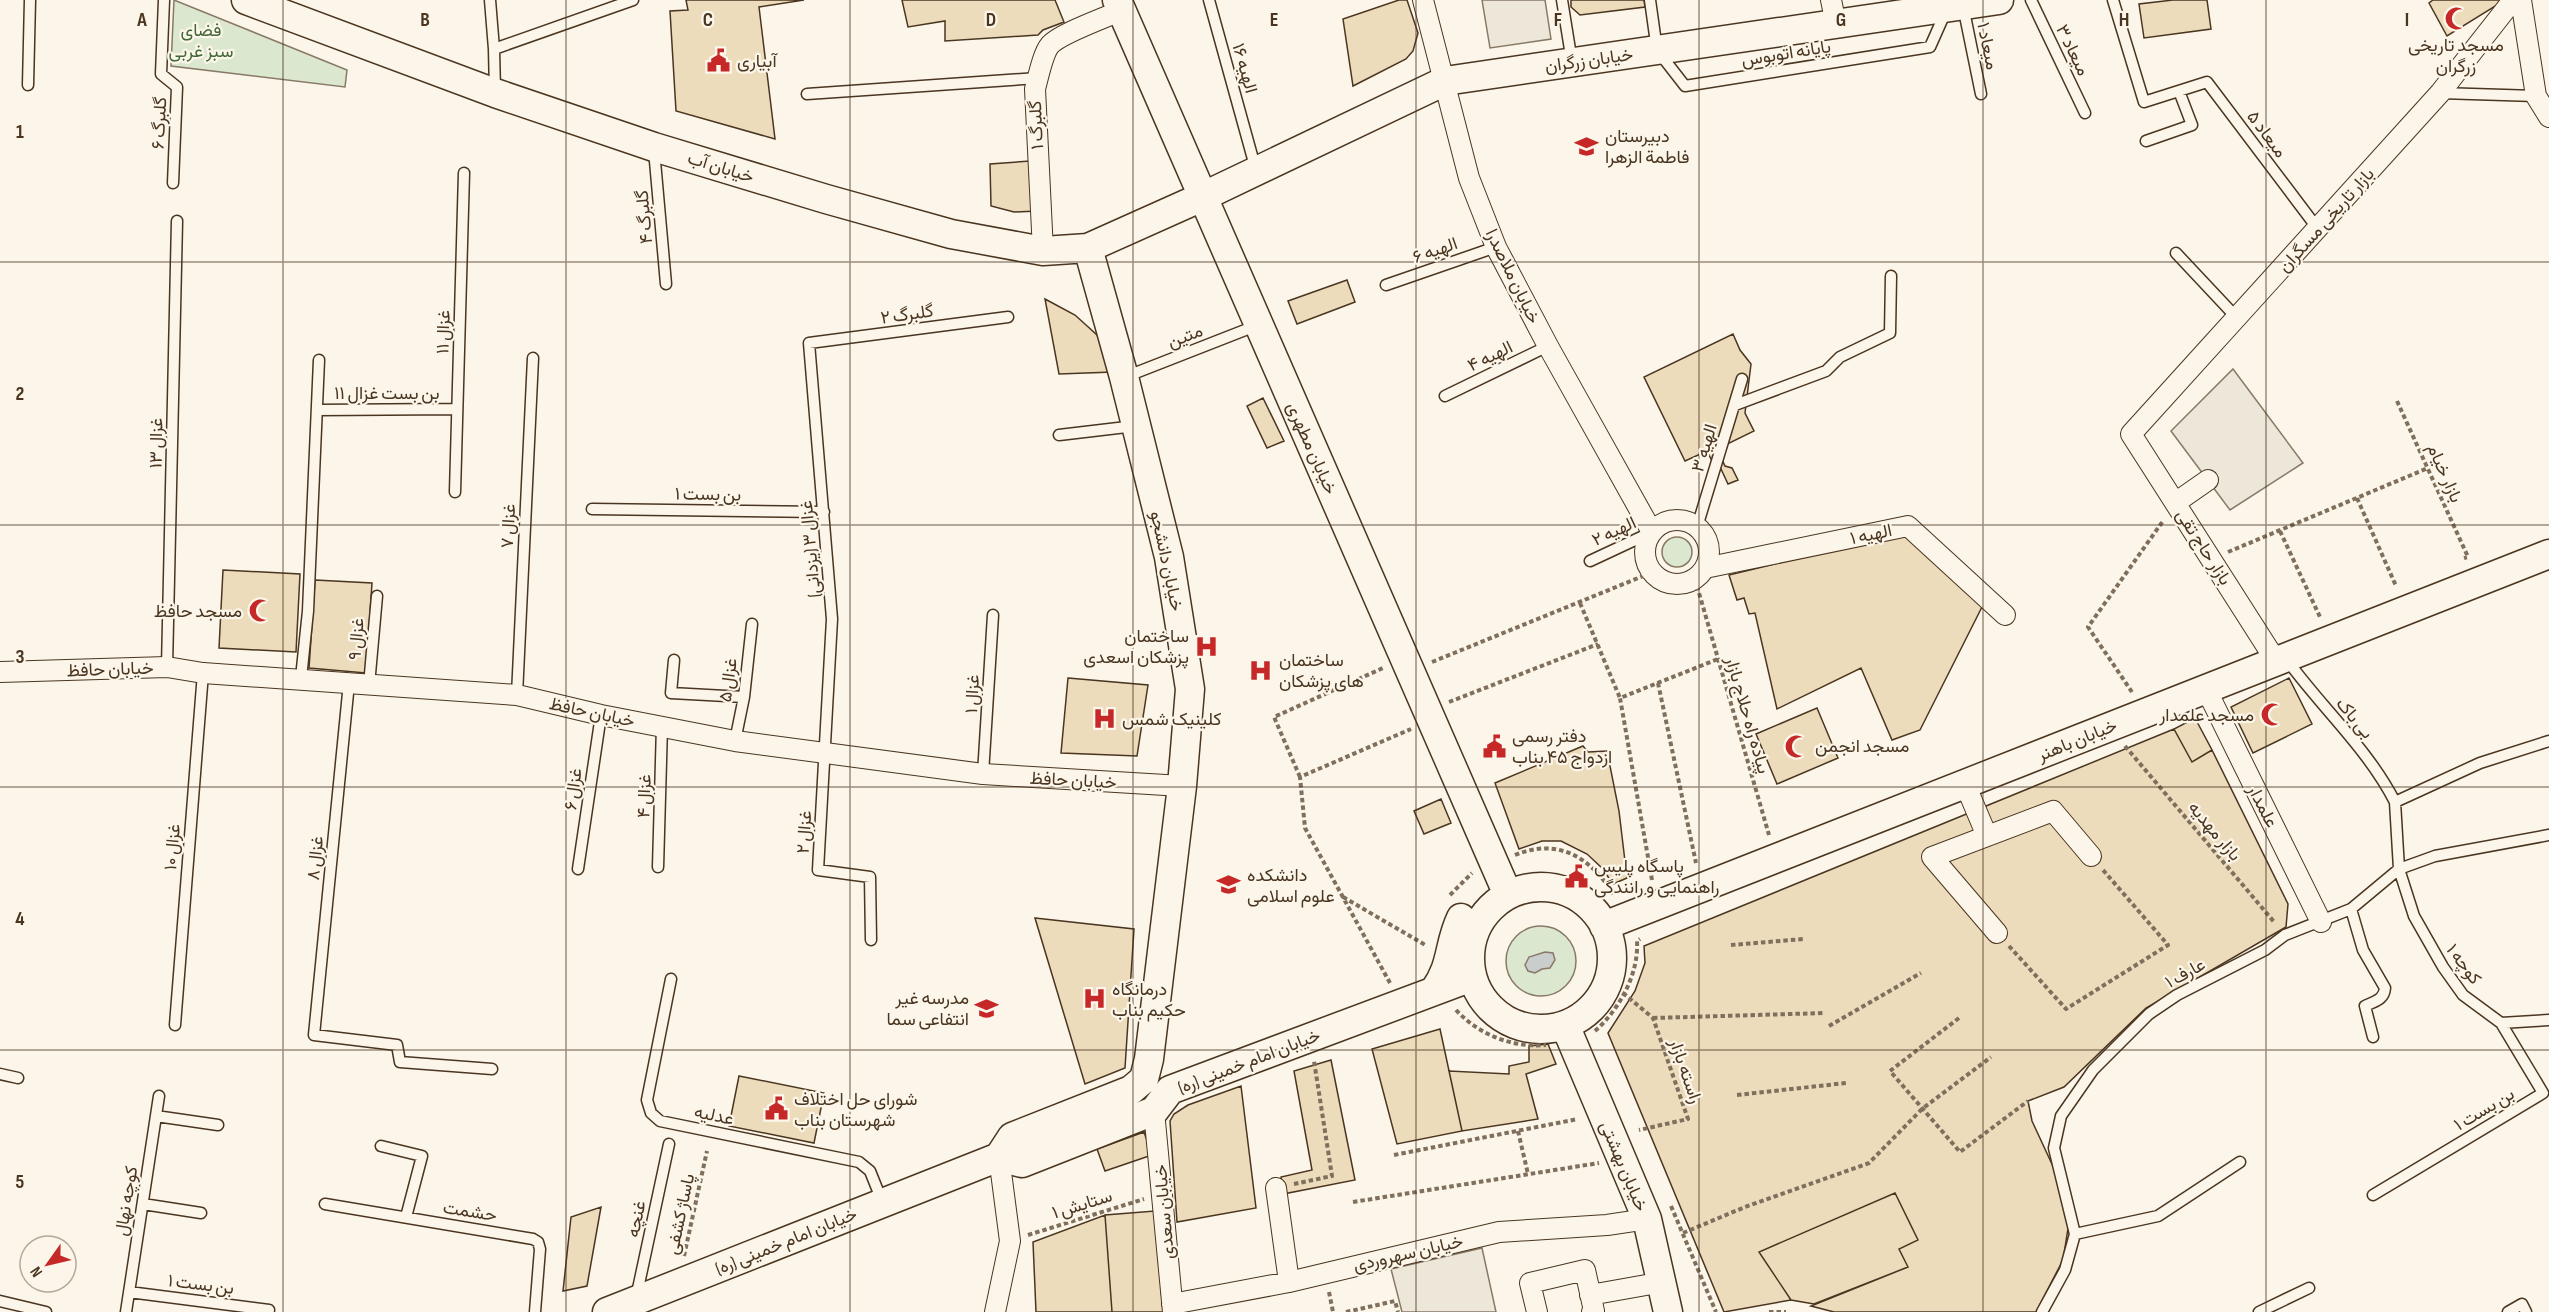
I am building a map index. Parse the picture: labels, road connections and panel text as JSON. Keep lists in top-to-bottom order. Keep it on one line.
{"streets":{"main road":["خیابان زرگران","خیابان آب","خیابان مطهری","خیابان دانشجو","خیابان باهنر","خیابان امام خمینی (ره)","خیابان بهشتی"],"street":["گلبرگ ۱","بازار تاریخی مسگران","خیابان ملاصدرا","الهیه ۱","بازار حاج تقی","خیابان حافظ","علمدار","خیابان سعدی","خیابان سهروردی"],"lane":["میعاد ۱","میعاد ۳","پایانه اتوبوس","الهیه ۱۶","گلبرگ ۶","میعاد ۵","گلبرگ ۴","الهیه ۶","گلبرگ ۲","غزال ۱۱","متین","الهیه ۴","بن بست غزال ۱۱","غزال ۱۳","الهیه ۳","بن بست ۱","غزال ۷","الهیه ۲","غزال ۳ (یزدانی)","غزال ۹","غزال ۵","غزال ۱","بی باک","غزال ۶","غزال ۴","غزال ۲","غزال ۱۰","غزال ۸","کوچه ۱","عارف ۱","عدلیه","کوچه نهال","حشمت","غنچه"],"path":["بازار خیام","پیاده راه حلاج بازار","بازار مهدیه","راسته بازار","ستایش ۱","پاساژ کشفی"]},"crossings":[["میعاد ۱","پایانه اتوبوس"],["میعاد ۱","خیابان زرگران"],["پایانه اتوبوس","خیابان زرگران"],["خیابان زرگران","الهیه ۱۶"],["خیابان زرگران","خیابان آب"],["خیابان زرگران","خیابان ملاصدرا"],["خیابان زرگران","خیابان مطهری"],["گلبرگ ۱","خیابان آب"],["گلبرگ ۱","خیابان مطهری"],["میعاد ۵","بازار تاریخی مسگران"],["خیابان آب","گلبرگ ۴"],["خیابان آب","خیابان مطهری"],["خیابان آب","خیابان دانشجو"],["بازار تاریخی مسگران","بازار حاج تقی"],["الهیه ۶","خیابان ملاصدرا"],["خیابان ملاصدرا","الهیه ۴"],["خیابان ملاصدرا","الهیه ۳"],["خیابان ملاصدرا","الهیه ۲"],["خیابان ملاصدرا","الهیه ۱"],["خیابان ملاصدرا","پیاده راه حلاج بازار"],["گلبرگ ۲","غزال ۳ (یزدانی)"],["غزال ۱۱","بن بست غزال ۱۱"],["متین","خیابان مطهری"],["متین","خیابان دانشجو"],["غزال ۱۳","خیابان حافظ"],["خیابان مطهری","خیابان باهنر"],["خیابان مطهری","خیابان امام خمینی (ره)"],["خیابان مطهری","خیابان بهشتی"],["الهیه ۳","الهیه ۲"],["الهیه ۳","الهیه ۱"],["الهیه ۳","پیاده راه حلاج بازار"],["بن بست ۱","غزال ۳ (یزدانی)"],["بن بست ۱","کوچه ۱"],["بن بست ۱","کوچه نهال"],["غزال ۷","خیابان حافظ"],["الهیه ۲","الهیه ۱"],["الهیه ۲","پیاده راه حلاج بازار"],["الهیه ۱","پیاده راه حلاج بازار"],["بازار حاج تقی","بی باک"],["بازار حاج تقی","خیابان باهنر"],["غزال ۳ (یزدانی)","خیابان حافظ"],["غزال ۳ (یزدانی)","غزال ۲"],["خیابان دانشجو","خیابان حافظ"],["خیابان دانشجو","خیابان امام خمینی (ره)"],["غزال ۹","خیابان حافظ"],["خیابان حافظ","غزال ۵"],["خیابان حافظ","غزال ۱"],["خیابان حافظ","غزال ۶"],["خیابان حافظ","غزال ۴"],["خیابان حافظ","غزال ۲"],["خیابان حافظ","غزال ۱۰"],["خیابان حافظ","غزال ۸"],["پیاده راه حلاج بازار","خیابان باهنر"],["بی باک","خیابان باهنر"],["بی باک","کوچه ۱"],["بی باک","عارف ۱"],["خیابان باهنر","علمدار"],["خیابان باهنر","خیابان امام خمینی (ره)"],["خیابان باهنر","خیابان بهشتی"],["علمدار","عارف ۱"],["بازار مهدیه","عارف ۱"],["کوچه ۱","عارف ۱"],["خیابان امام خمینی (ره)","عدلیه"],["خیابان امام خمینی (ره)","خیابان بهشتی"],["خیابان امام خمینی (ره)","خیابان سعدی"],["خیابان امام خمینی (ره)","پاساژ کشفی"],["خیابان امام خمینی (ره)","غنچه"],["خیابان بهشتی","خیابان سهروردی"],["ستایش ۱","خیابان سعدی"],["خیابان سعدی","خیابان سهروردی"]],"parks":["فضای سبز غربی"],"places":{"mosque":["مسجد تاریخی زرگران","مسجد حافظ","مسجد علمدار","مسجد انجمن"],"public building":["آبیاری","دفتر رسمی ازدواج ۴۵ بناب","پاسگاه پلیس راهنمایی و رانندگی","شورای حل اختلاف شهرستان بناب"],"school or university":["دبیرستان فاطمة الزهرا","دانشکده علوم اسلامی","مدرسه غیر انتفاعی سما"],"hospital":["ساختمان پزشکان اسعدی","ساختمان های پزشکان","کلینیک شمس","درمانگاه حکیم بناب"]},"north":"bottom left","grid":{"columns":["A","B","C","D","E","F","G","H","I"],"rows":["1","2","3","4","5"]}}
